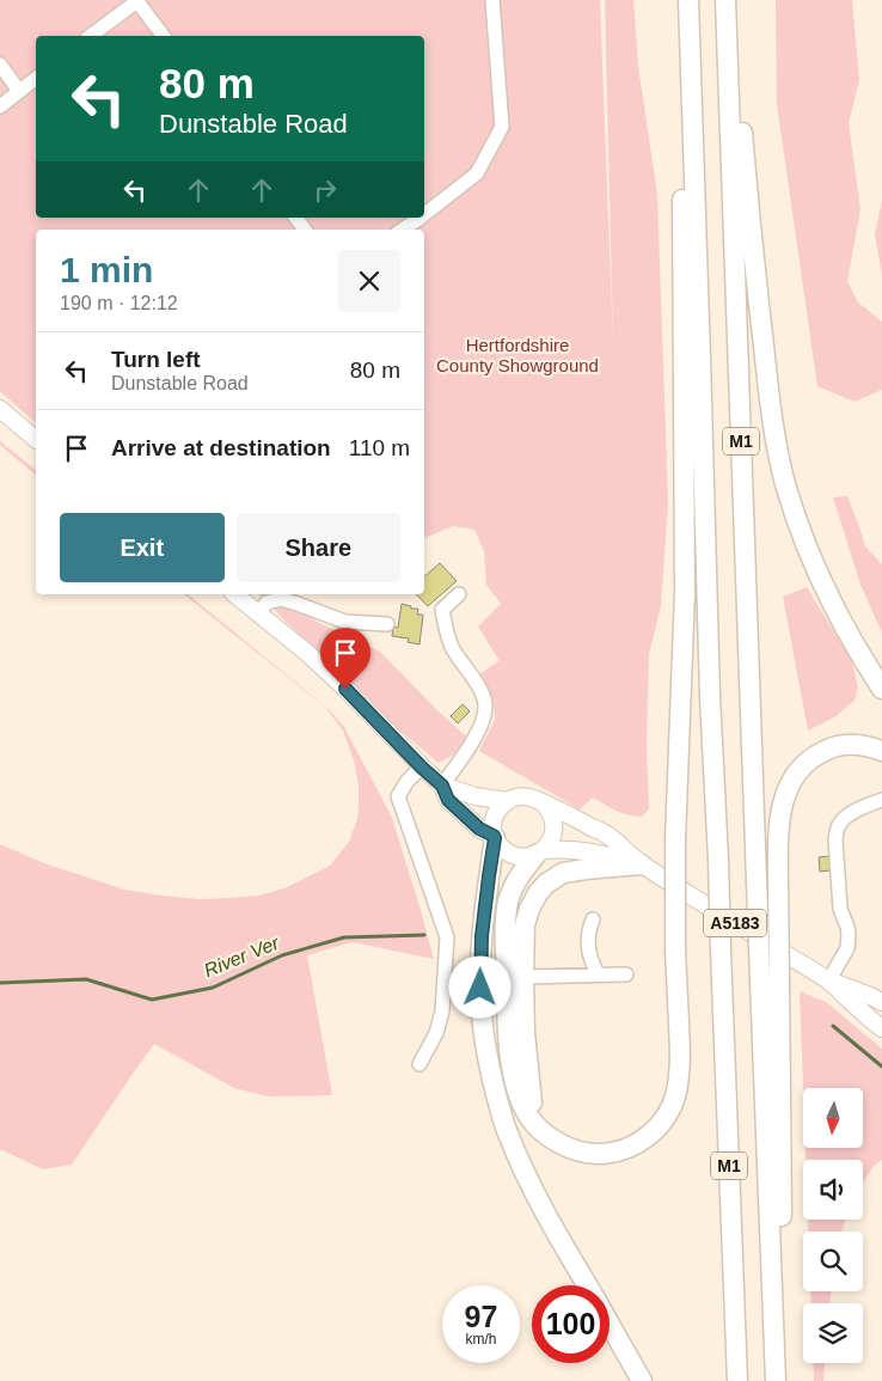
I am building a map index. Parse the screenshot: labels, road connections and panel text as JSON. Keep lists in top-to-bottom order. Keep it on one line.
{"streets":{"highway":["M1"],"main road":["A5183"]},"water":["River Ver"],"parks":["Hertfordshire County Showground"],"north":"bottom","page":{"turn":["80 m","Dunstable Road"],"heading":["1 min","190 m · 12:12"],"list":[{"name":"Turn left","note":"Dunstable Road","value":"80 m"},{"name":"Arrive at destination","value":"110 m"}],"buttons":["Exit","Share"],"speed":"97 km/h","limit":"100"}}
